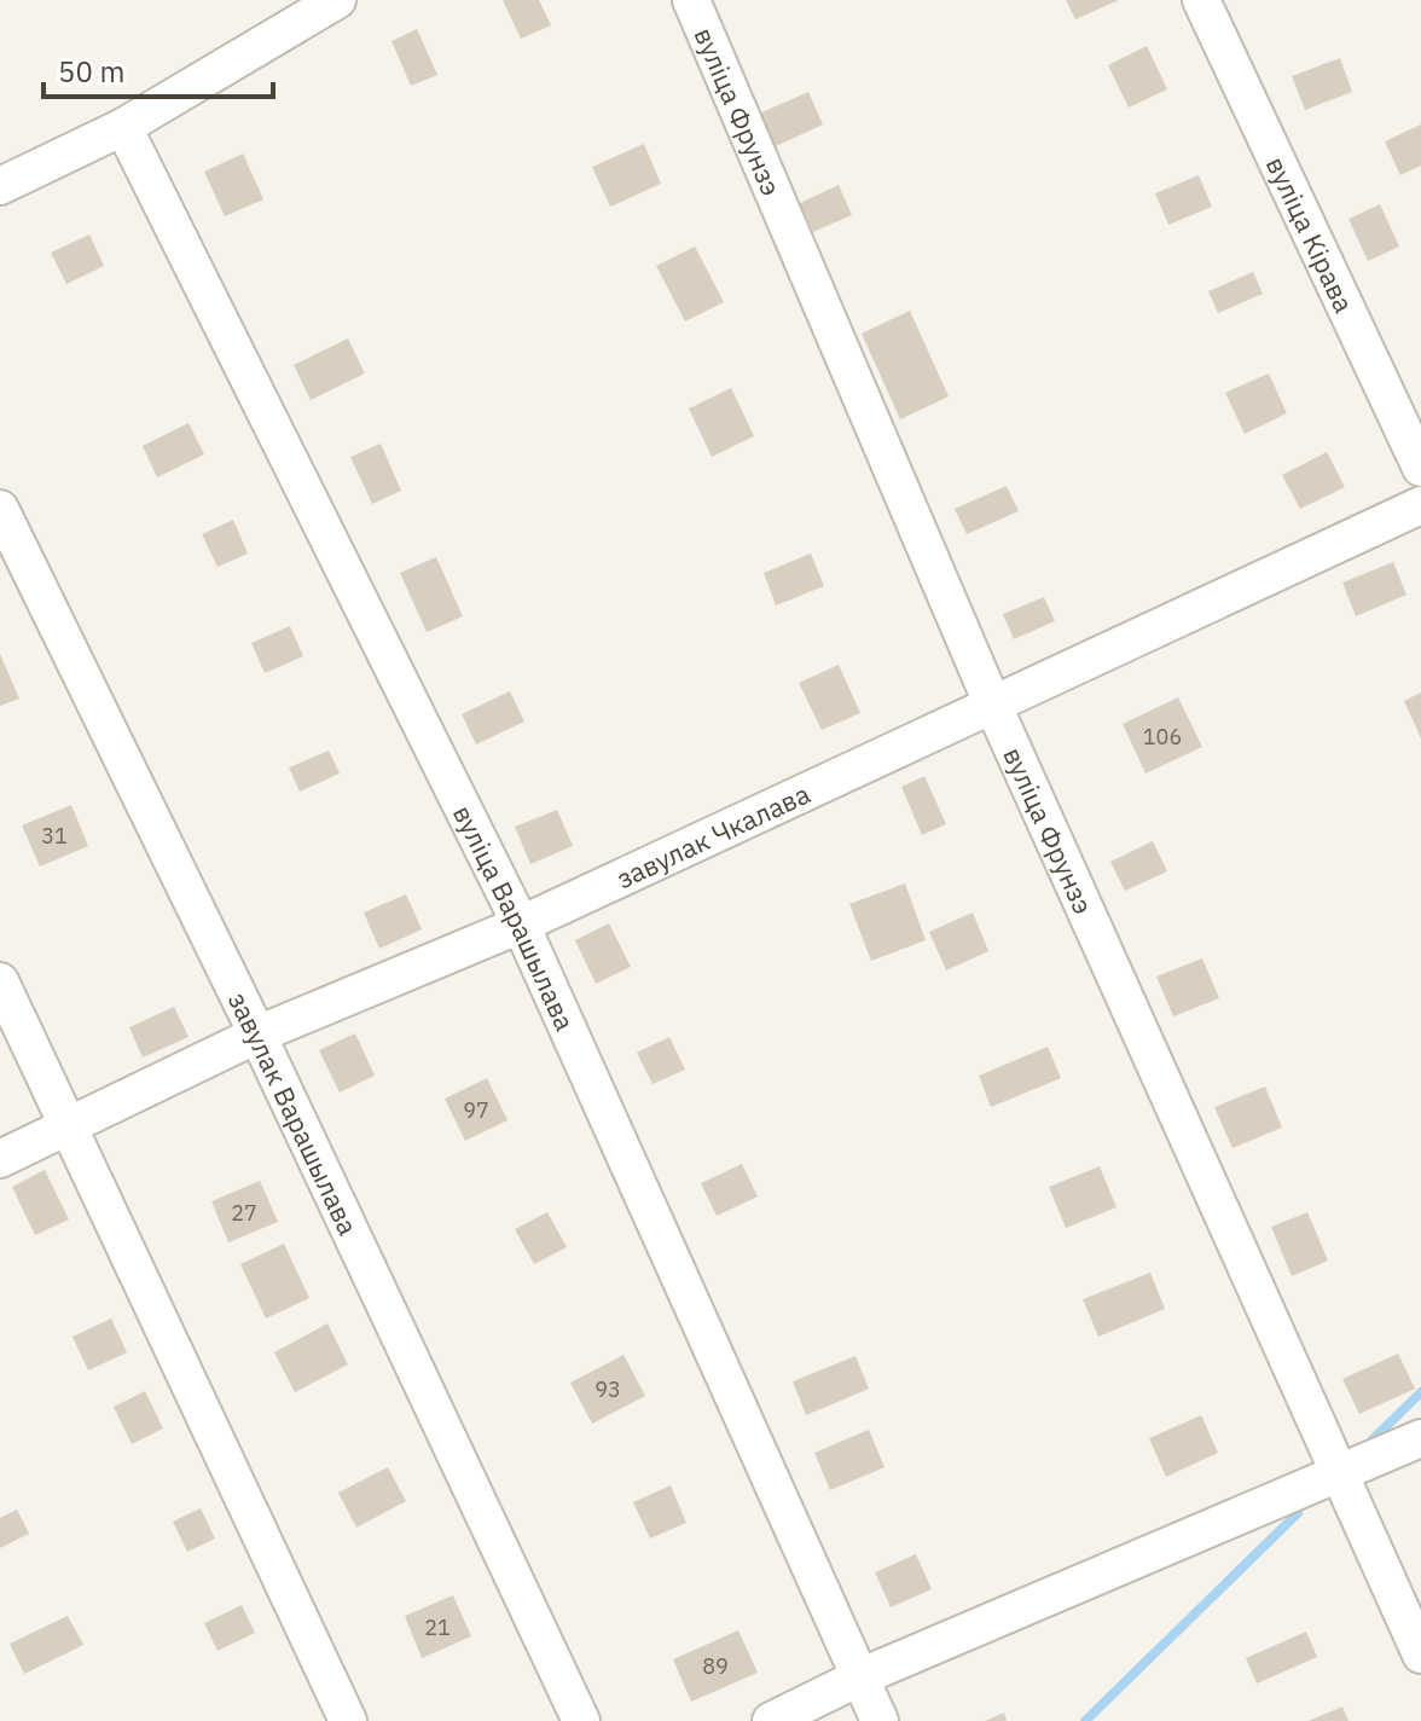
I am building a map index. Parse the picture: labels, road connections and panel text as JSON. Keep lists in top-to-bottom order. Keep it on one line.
{"streets":{"street":["вуліца Фрунзэ","вуліца Кірава","завулак Чкалава","вуліца Варашылава","завулак Варашылава"]},"crossings":[["вуліца Фрунзэ","завулак Чкалава"],["завулак Чкалава","вуліца Варашылава"],["завулак Чкалава","завулак Варашылава"]],"house_numbers":["106","31","97","27","93","21","89"],"scale_bar":"50 m"}
